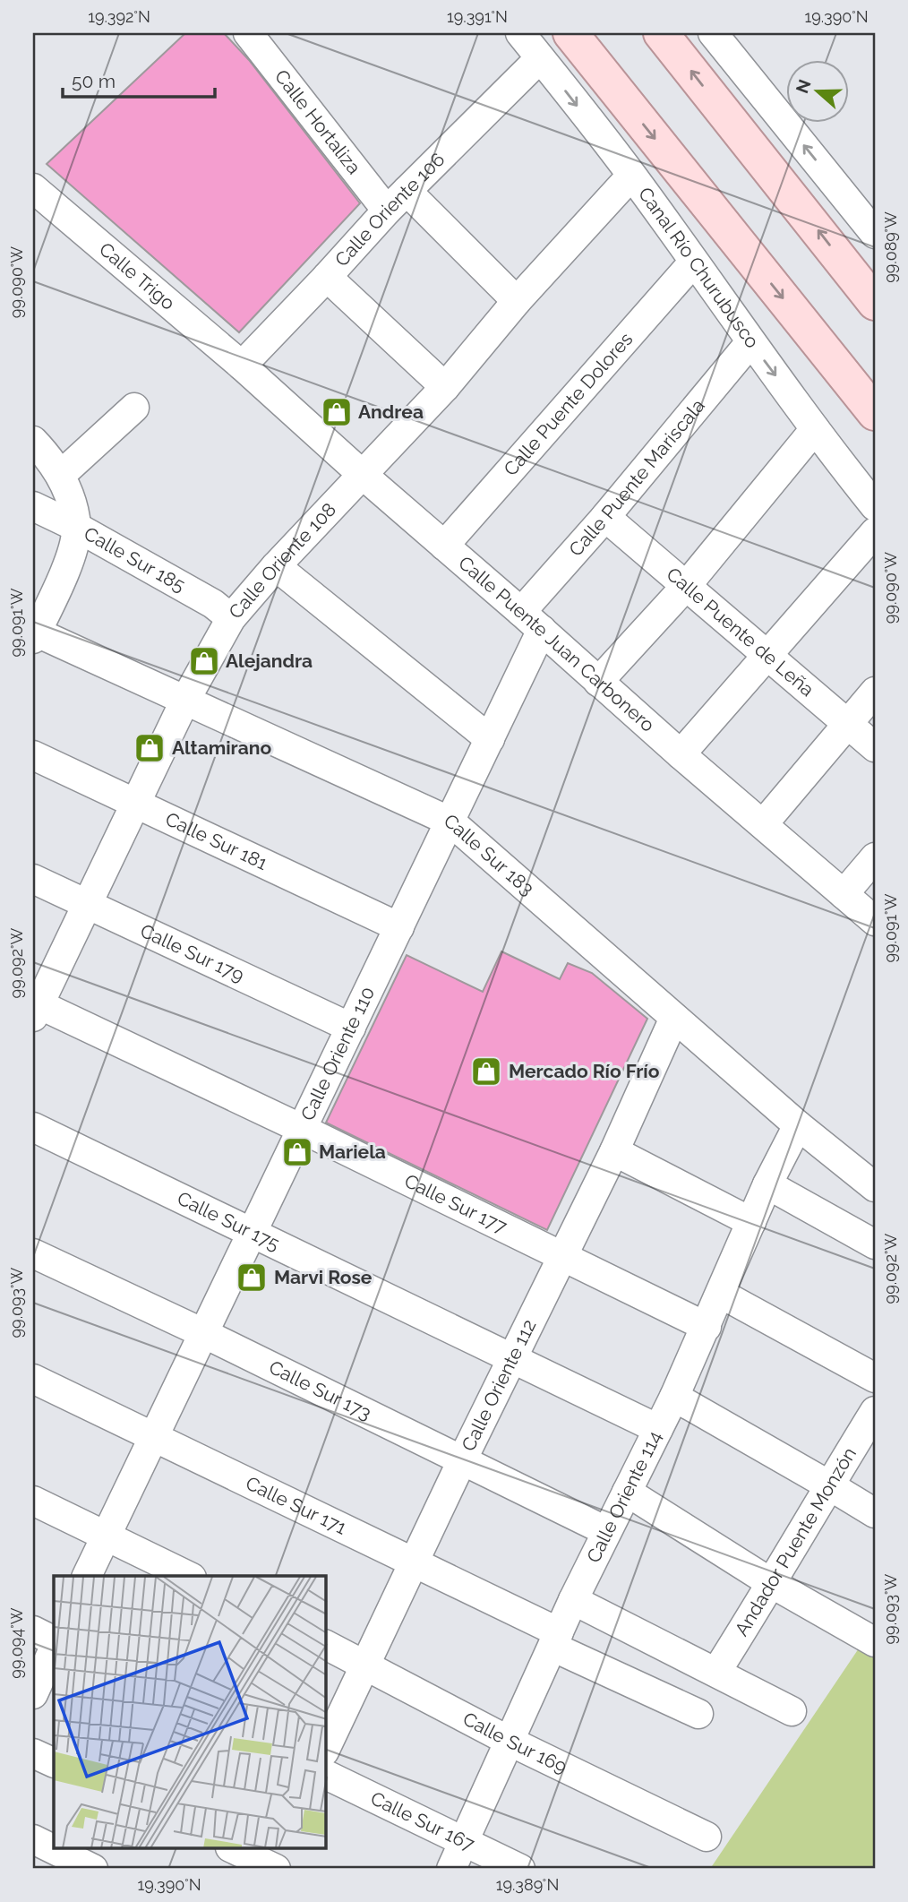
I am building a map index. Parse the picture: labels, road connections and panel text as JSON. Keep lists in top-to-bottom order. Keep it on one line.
{"streets":{"street":["Calle Hortaliza","Calle Oriente 106","Canal Río Churubusco","Calle Trigo","Calle Puente Dolores","Calle Puente Mariscala","Calle Sur 185","Calle Oriente 108","Calle Puente de Leña","Calle Puente Juan Carbonero","Calle Sur 181","Calle Sur 183","Calle Sur 179","Calle Oriente 110","Calle Sur 177","Calle Sur 175","Calle Oriente 112","Calle Sur 173","Calle Oriente 114","Calle Sur 171","Andador Puente Monzón","Calle Sur 169","Calle Sur 167"]},"crossings":[["Calle Hortaliza","Calle Oriente 106"],["Calle Oriente 106","Canal Río Churubusco"],["Calle Oriente 106","Calle Trigo"],["Calle Oriente 106","Calle Puente Juan Carbonero"],["Canal Río Churubusco","Calle Puente Dolores"],["Canal Río Churubusco","Calle Puente Mariscala"],["Canal Río Churubusco","Calle Oriente 108"],["Calle Trigo","Calle Puente Juan Carbonero"],["Calle Puente Dolores","Calle Puente Juan Carbonero"],["Calle Puente Mariscala","Calle Puente de Leña"],["Calle Puente Mariscala","Calle Puente Juan Carbonero"],["Calle Sur 185","Calle Oriente 108"],["Calle Oriente 108","Calle Puente Juan Carbonero"],["Calle Oriente 108","Calle Sur 181"],["Calle Oriente 108","Calle Sur 183"],["Calle Oriente 108","Calle Sur 179"],["Calle Oriente 108","Calle Sur 177"],["Calle Puente Juan Carbonero","Calle Oriente 110"],["Calle Sur 181","Calle Oriente 110"],["Calle Sur 183","Calle Oriente 110"],["Calle Sur 183","Calle Oriente 112"],["Calle Sur 183","Calle Oriente 114"],["Calle Sur 179","Calle Oriente 110"],["Calle Oriente 110","Calle Sur 177"],["Calle Oriente 110","Calle Sur 175"],["Calle Oriente 110","Calle Sur 173"],["Calle Oriente 110","Calle Sur 171"],["Calle Sur 177","Calle Oriente 112"],["Calle Sur 177","Calle Oriente 114"],["Calle Sur 175","Calle Oriente 112"],["Calle Sur 175","Calle Oriente 114"],["Calle Oriente 112","Calle Sur 173"],["Calle Oriente 112","Calle Sur 171"],["Calle Oriente 112","Calle Sur 169"],["Calle Sur 173","Calle Oriente 114"],["Calle Oriente 114","Calle Sur 171"],["Calle Oriente 114","Calle Sur 169"],["Calle Oriente 114","Calle Sur 167"]],"places":{"shop":["Andrea","Alejandra","Altamirano","Mercado Río Frío","Mariela","Marvi Rose"]},"scale_bar":"50 m","north":"left","coordinates":["19.392°N","19.391°N","19.390°N","99.089°W","99.090°W","99.091°W","99.092°W","99.093°W","99.094°W","19.389°N"]}
